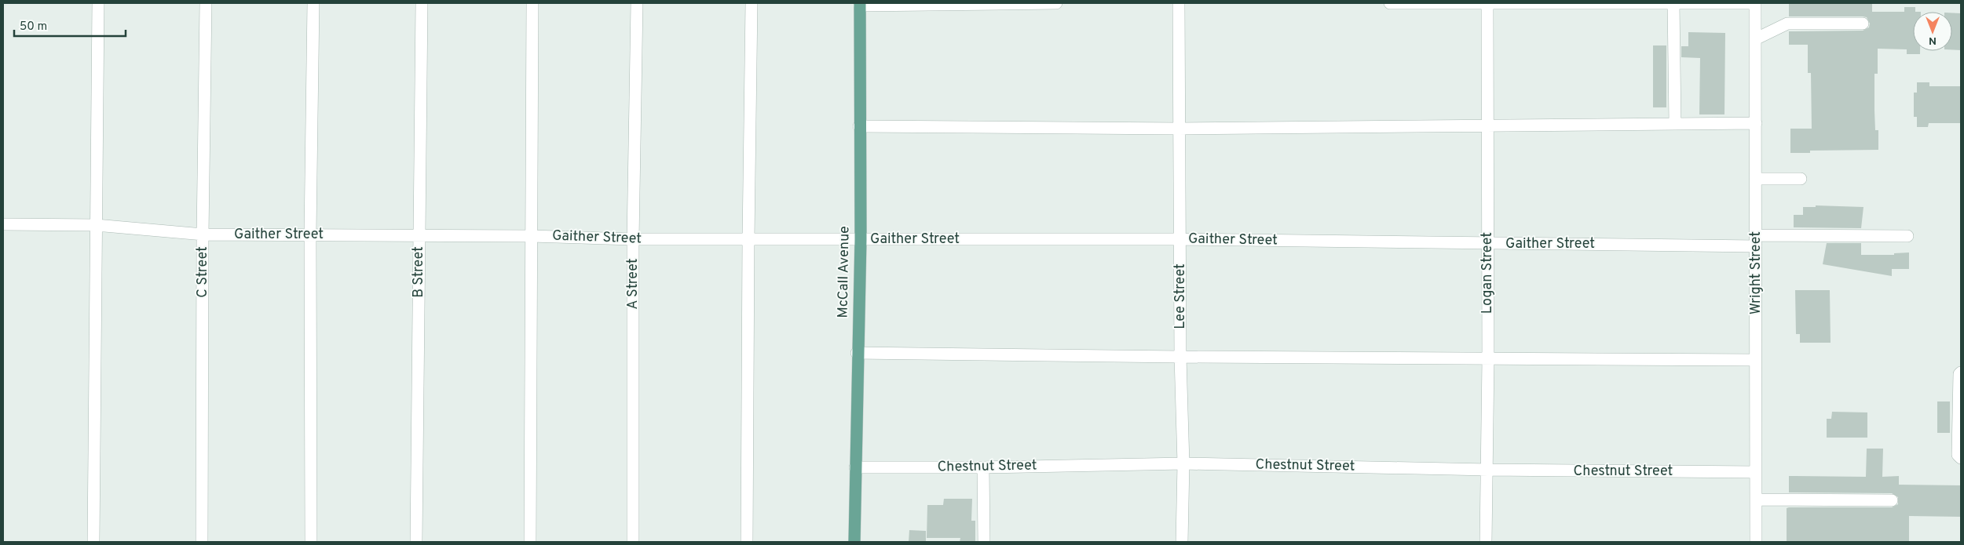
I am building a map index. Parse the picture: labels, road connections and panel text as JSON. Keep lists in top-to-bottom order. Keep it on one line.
{"streets":{"main road":["McCall Avenue"],"street":["Gaither Street","C Street","B Street","Logan Street","Wright Street","A Street","Lee Street","Chestnut Street"]},"crossings":[["Gaither Street","C Street"],["Gaither Street","B Street"],["Gaither Street","McCall Avenue"],["Gaither Street","Logan Street"],["Gaither Street","Wright Street"],["Gaither Street","A Street"],["Gaither Street","Lee Street"],["McCall Avenue","Chestnut Street"],["Logan Street","Chestnut Street"],["Wright Street","Chestnut Street"],["Lee Street","Chestnut Street"]],"scale_bar":"50 m","north":"bottom"}
